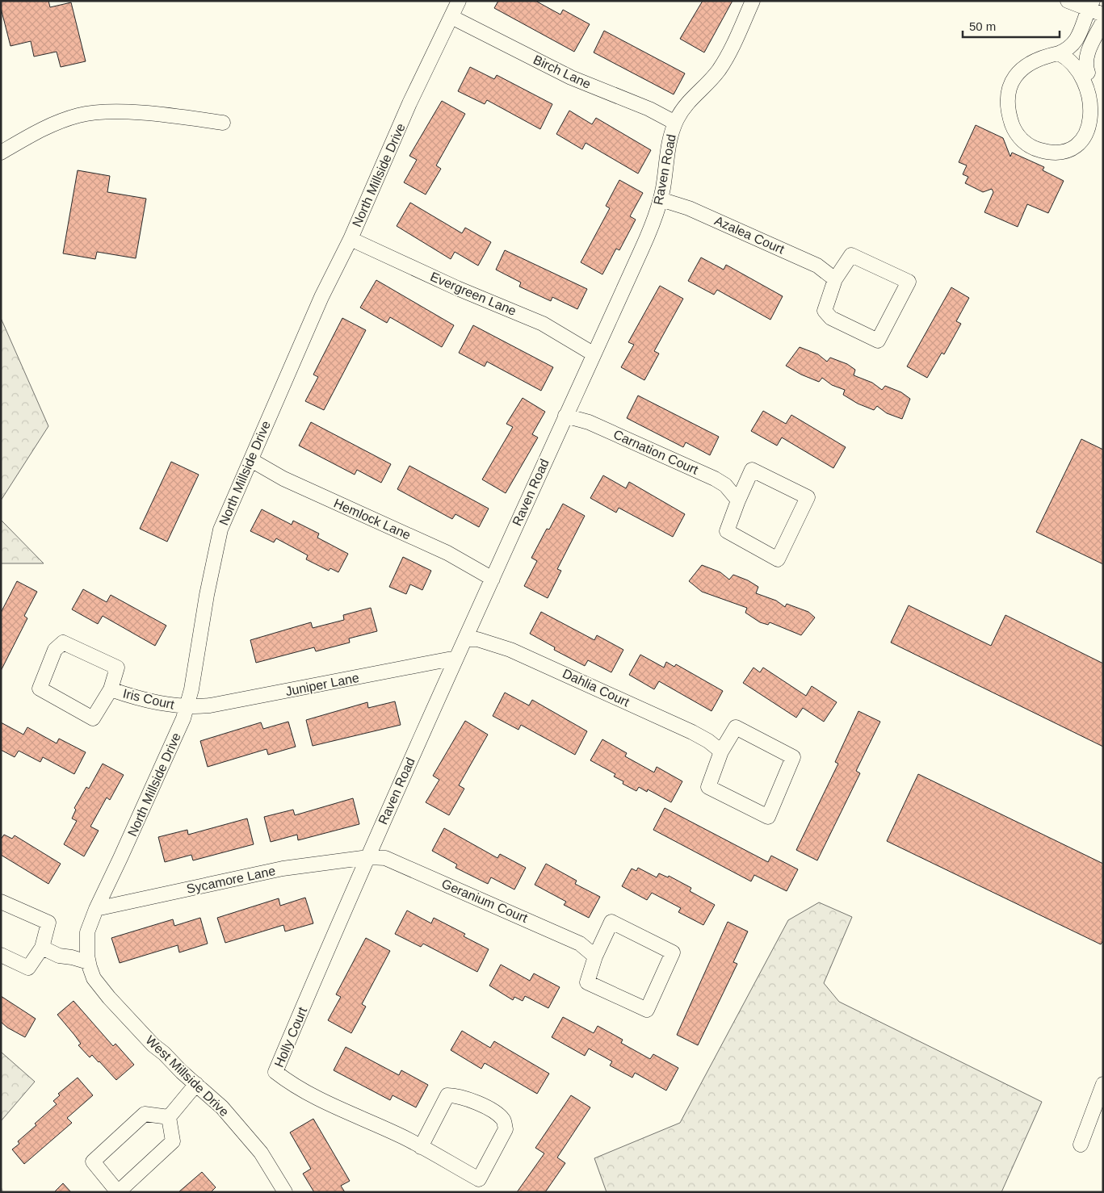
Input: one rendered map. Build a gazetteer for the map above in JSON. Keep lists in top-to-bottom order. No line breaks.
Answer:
{"streets":{"street":["Birch Lane","Raven Road","North Millside Drive","Azalea Court","Evergreen Lane","Carnation Court","Hemlock Lane","Juniper Lane","Dahlia Court","Iris Court","Sycamore Lane","Geranium Court","Holly Court","West Millside Drive"]},"crossings":[["Birch Lane","Raven Road"],["Birch Lane","North Millside Drive"],["Raven Road","Azalea Court"],["Raven Road","Evergreen Lane"],["Raven Road","Carnation Court"],["Raven Road","Hemlock Lane"],["Raven Road","Juniper Lane"],["Raven Road","Dahlia Court"],["Raven Road","Sycamore Lane"],["Raven Road","Geranium Court"],["Raven Road","Holly Court"],["North Millside Drive","Evergreen Lane"],["North Millside Drive","Hemlock Lane"],["North Millside Drive","Juniper Lane"],["North Millside Drive","Iris Court"],["North Millside Drive","Sycamore Lane"],["North Millside Drive","West Millside Drive"],["Juniper Lane","Iris Court"],["Sycamore Lane","Geranium Court"],["Sycamore Lane","Holly Court"],["Geranium Court","Holly Court"]],"scale_bar":"50 m"}
